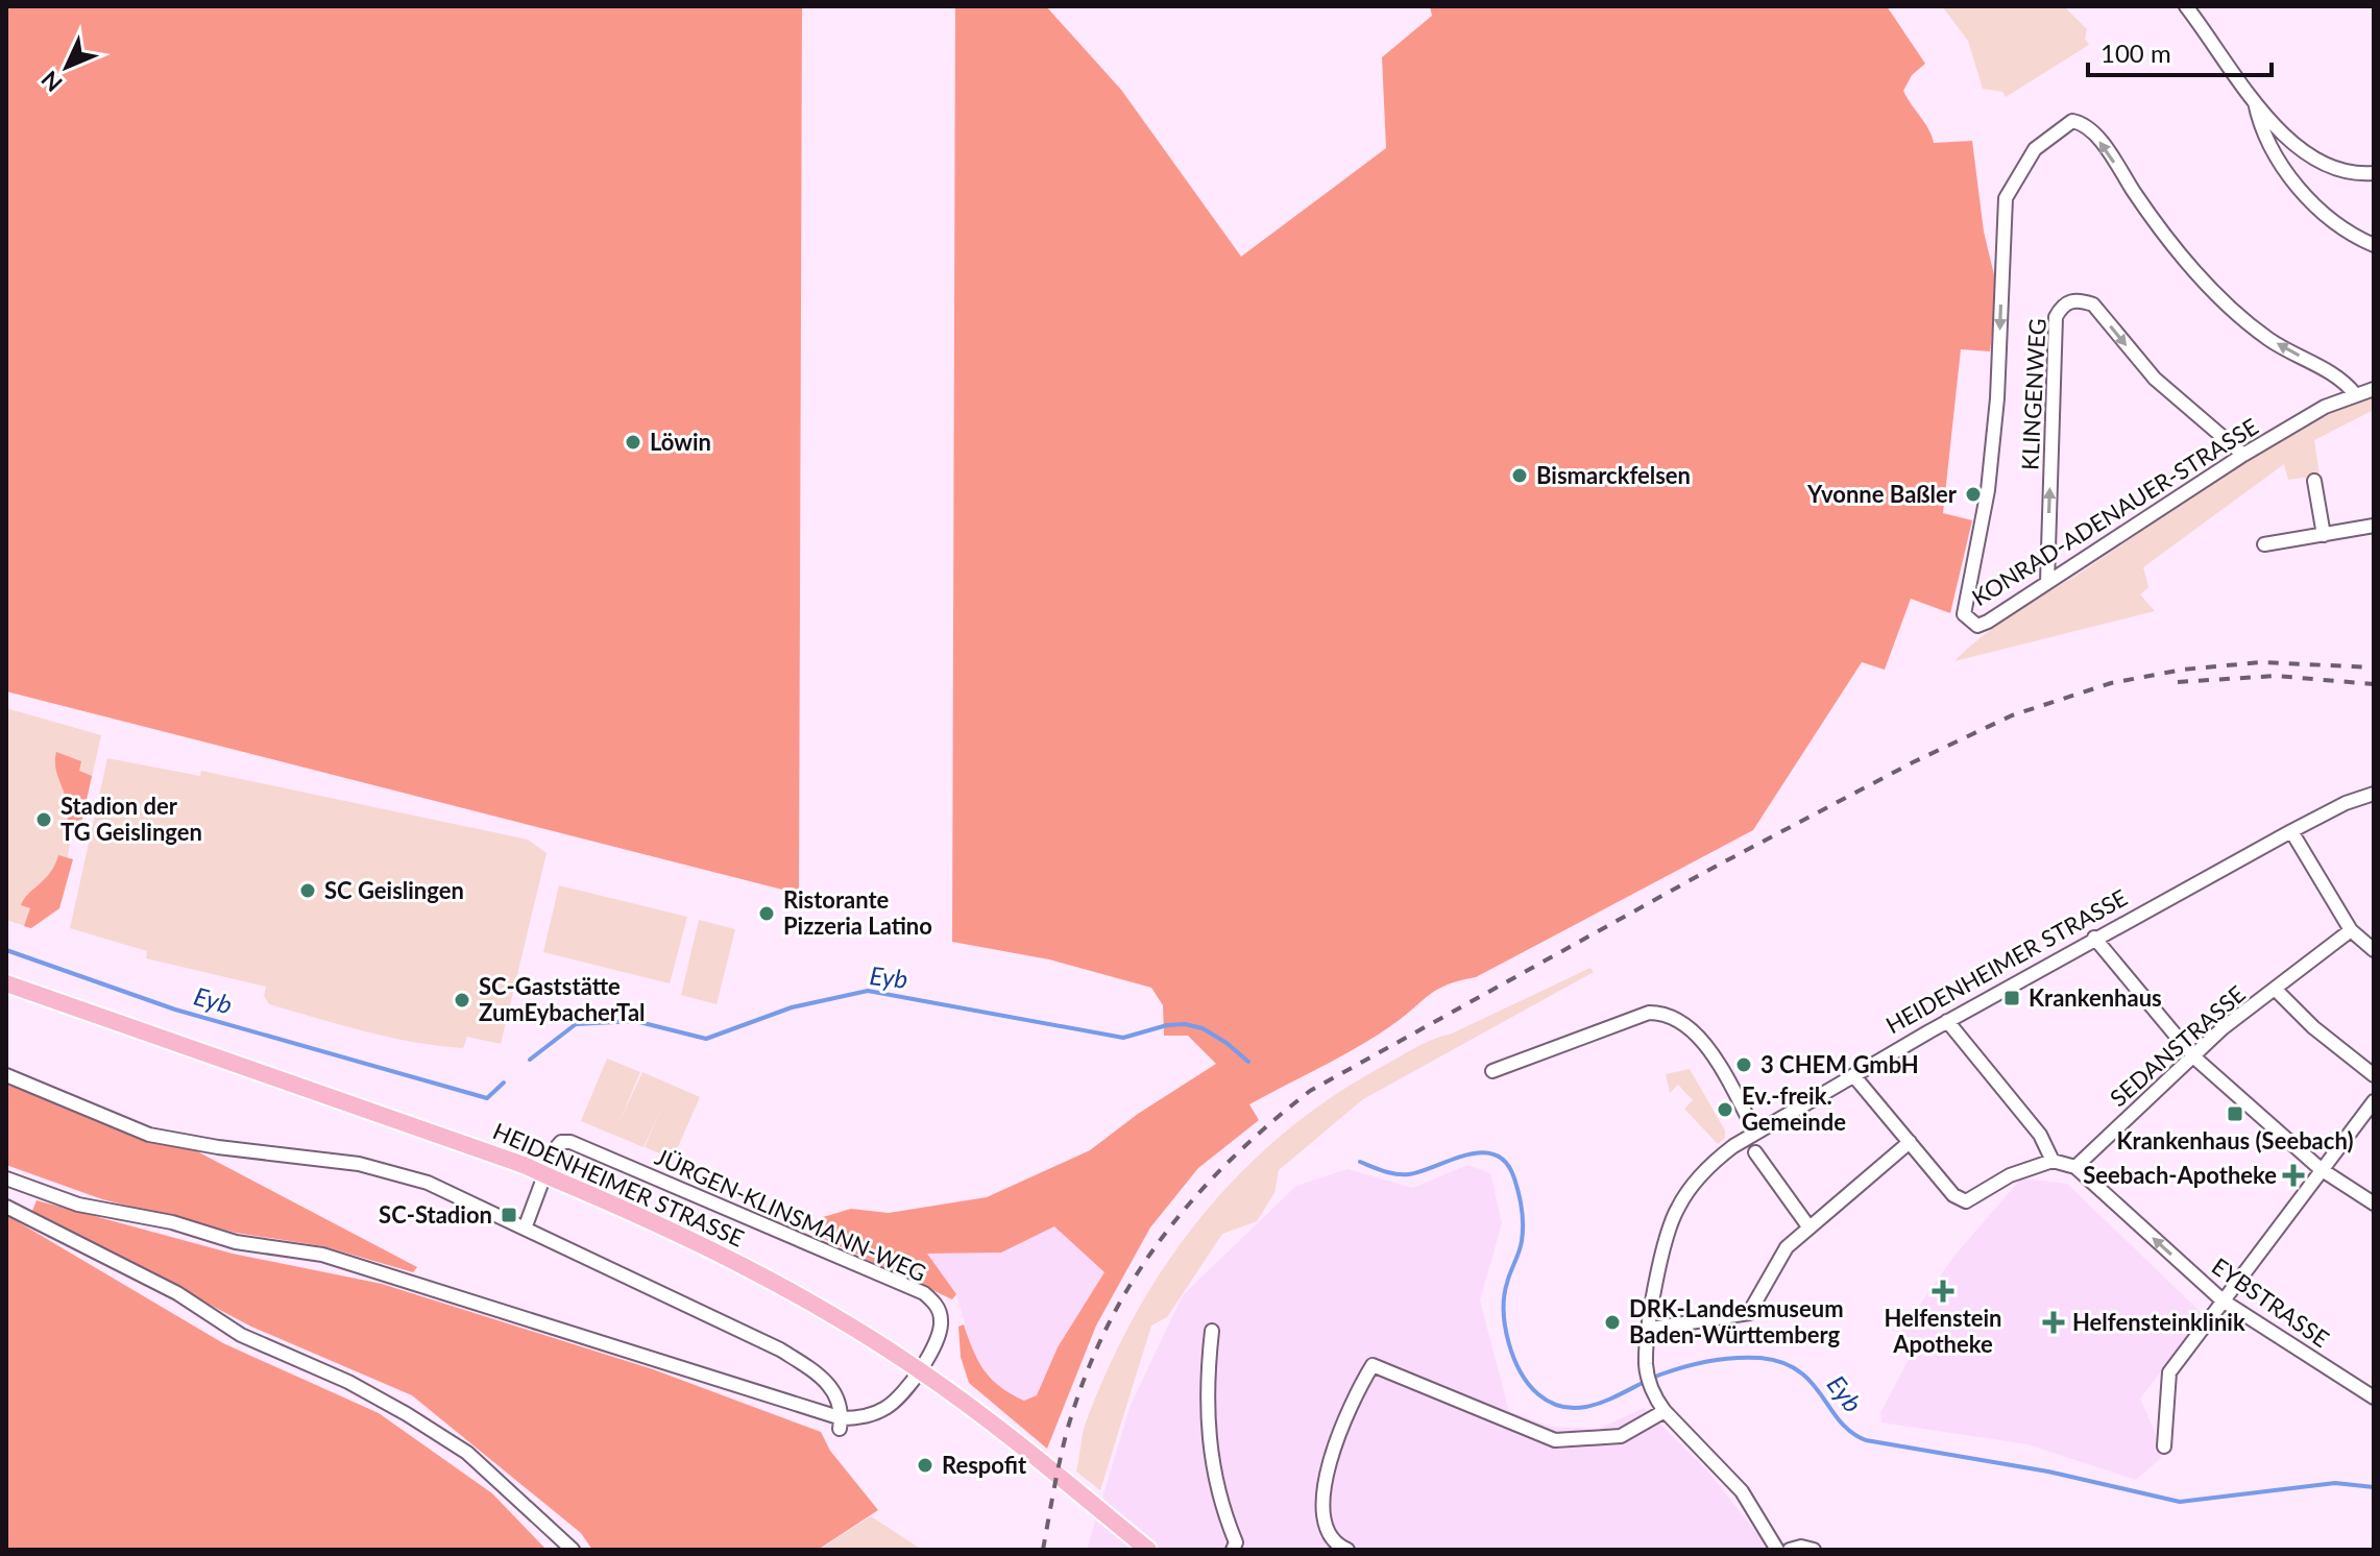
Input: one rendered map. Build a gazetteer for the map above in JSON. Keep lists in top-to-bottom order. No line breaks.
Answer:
{"streets":{"main road":["HEIDENHEIMER STRASSE"],"street":["KLINGENWEG","KONRAD-ADENAUER-STRASSE","SEDANSTRASSE","JÜRGEN-KLINSMANN-WEG","EYBSTRASSE"]},"crossings":[["KLINGENWEG","KONRAD-ADENAUER-STRASSE"],["HEIDENHEIMER STRASSE","JÜRGEN-KLINSMANN-WEG"],["SEDANSTRASSE","EYBSTRASSE"]],"one_way":["EYBSTRASSE"],"water":["Eyb"],"places":{"other":["Löwin","Bismarckfelsen","Yvonne Baßler","Stadion der TG Geislingen","SC Geislingen","Ristorante Pizzeria Latino","SC-Gaststätte ZumEybacherTal","3 CHEM GmbH","Ev.-freik. Gemeinde","DRK-Landesmuseum Baden-Württemberg","Respofit"],"transit":["Krankenhaus","Krankenhaus (Seebach)","SC-Stadion"],"health":["Seebach-Apotheke","Helfenstein Apotheke","Helfensteinklinik"]},"scale_bar":"100 m","north":"bottom left"}
